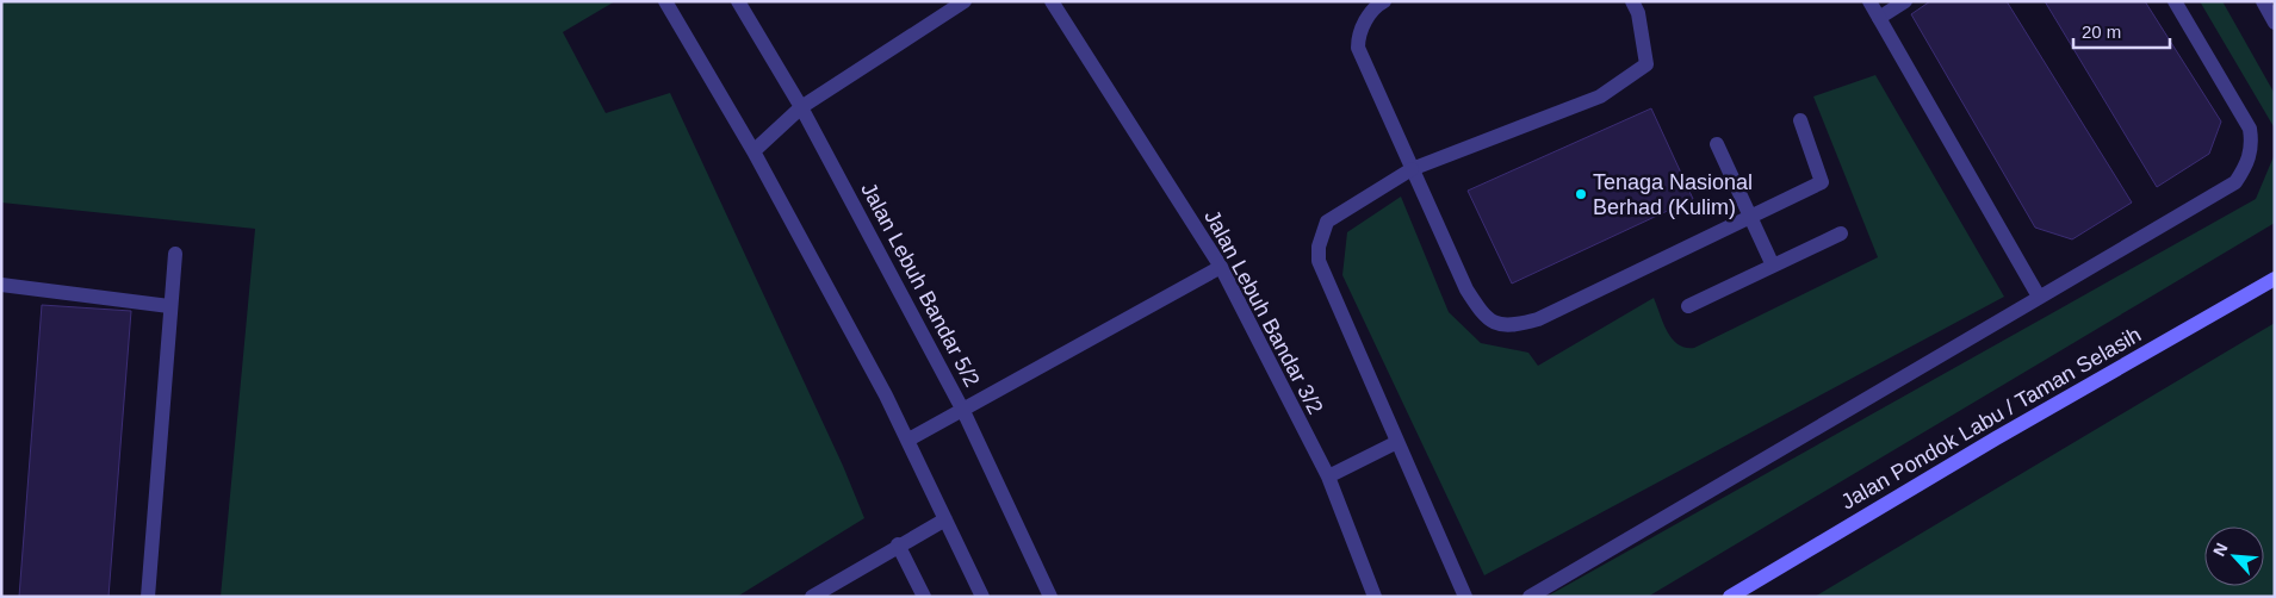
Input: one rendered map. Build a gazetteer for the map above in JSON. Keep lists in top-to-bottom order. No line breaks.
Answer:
{"streets":{"main road":["Jalan Pondok Labu / Taman Selasih"],"street":["Jalan Lebuh Bandar 5/2","Jalan Lebuh Bandar 3/2"]},"places":["Tenaga Nasional Berhad (Kulim)"],"scale_bar":"20 m","north":"top left"}
